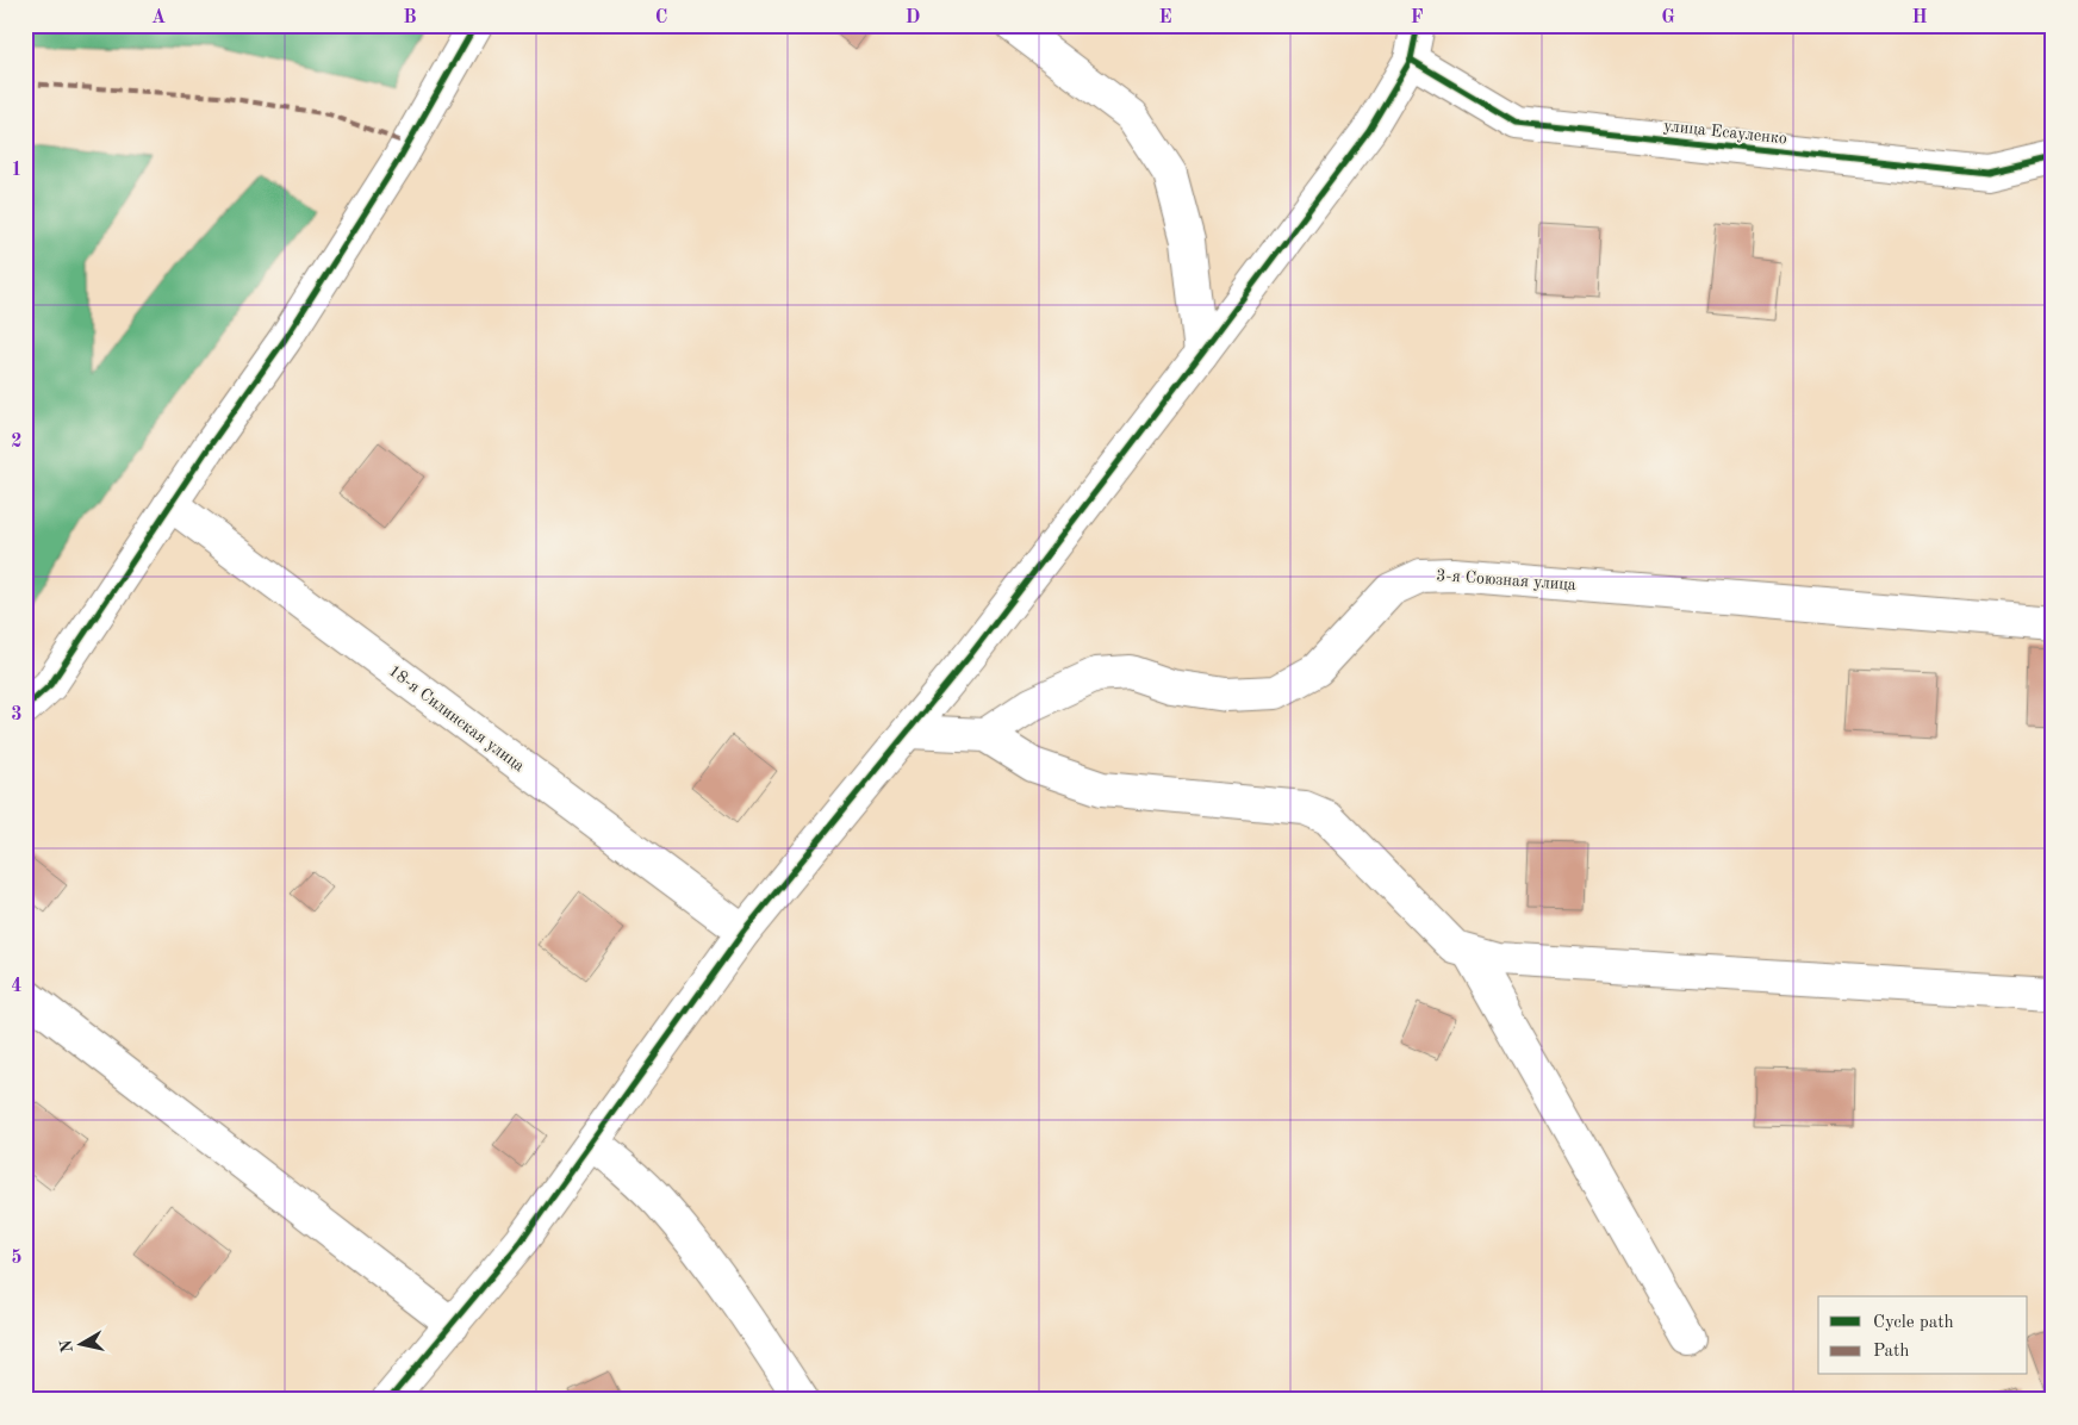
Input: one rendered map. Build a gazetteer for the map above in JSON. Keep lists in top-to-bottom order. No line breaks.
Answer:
{"streets":{"street":["улица Есауленко","3-я Союзная улица","18-я Силинская улица"]},"legend":["Cycle path","Path"],"north":"left","grid":{"columns":["A","B","C","D","E","F","G","H"],"rows":["1","2","3","4","5"]}}
